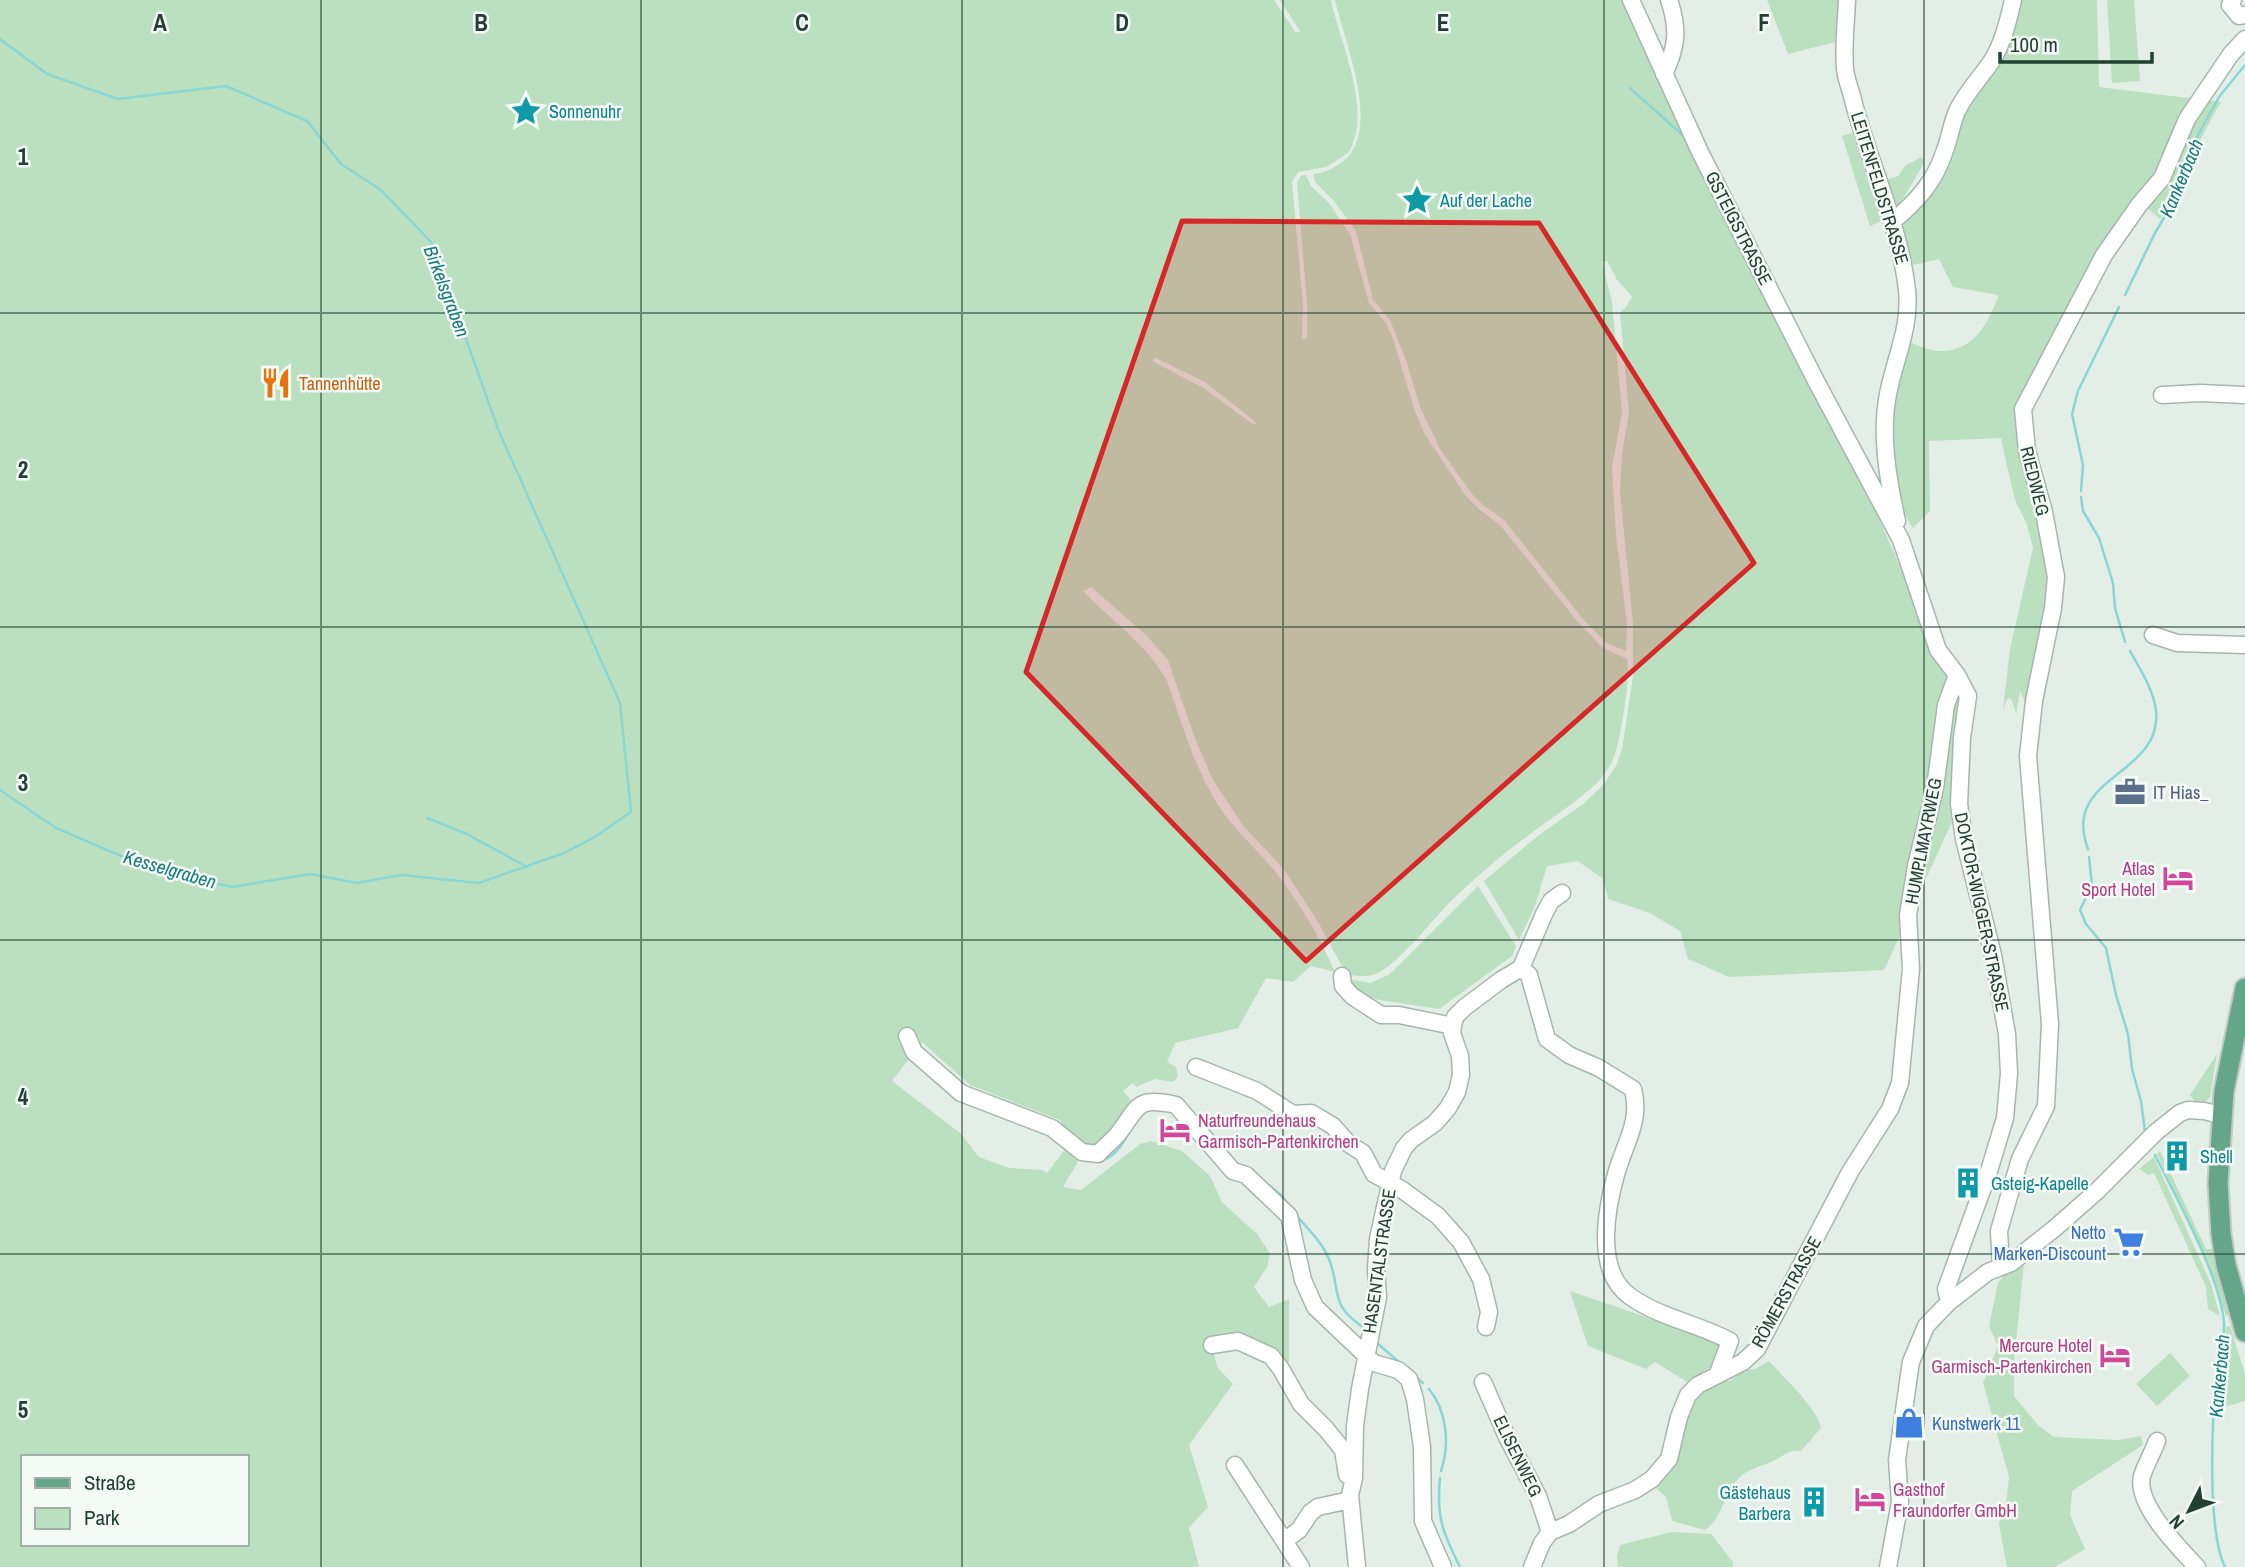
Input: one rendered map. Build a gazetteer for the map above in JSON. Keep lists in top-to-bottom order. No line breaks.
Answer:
{"streets":{"street":["LEITENFELDSTRASSE","GSTEIGSTRASSE","RIEDWEG","HUMPLMAYRWEG","DOKTOR-WIGGER-STRASSE","HASENTALSTRASSE","RÖMERSTRASSE","ELISENWEG"]},"crossings":[["LEITENFELDSTRASSE","DOKTOR-WIGGER-STRASSE"],["GSTEIGSTRASSE","DOKTOR-WIGGER-STRASSE"],["HUMPLMAYRWEG","DOKTOR-WIGGER-STRASSE"],["HUMPLMAYRWEG","RÖMERSTRASSE"],["RÖMERSTRASSE","ELISENWEG"]],"water":["Kankerbach","Birkelsgraben","Kesselgraben"],"places":{"place":["Sonnenuhr","Auf der Lache"],"restaurant":["Tannenhütte"],"office":["IT Hias_"],"hotel":["Atlas Sport Hotel","Naturfreundehaus Garmisch-Partenkirchen","Mercure Hotel Garmisch-Partenkirchen","Gasthof Fraundorfer GmbH"],"building":["Shell","Gsteig-Kapelle","Gästehaus Barbera"],"supermarket":["Netto Marken-Discount"],"shop":["Kunstwerk 11"]},"legend":["Straße","Park"],"scale_bar":"100 m","north":"bottom left","grid":{"columns":["A","B","C","D","E","F"],"rows":["1","2","3","4","5"]}}
